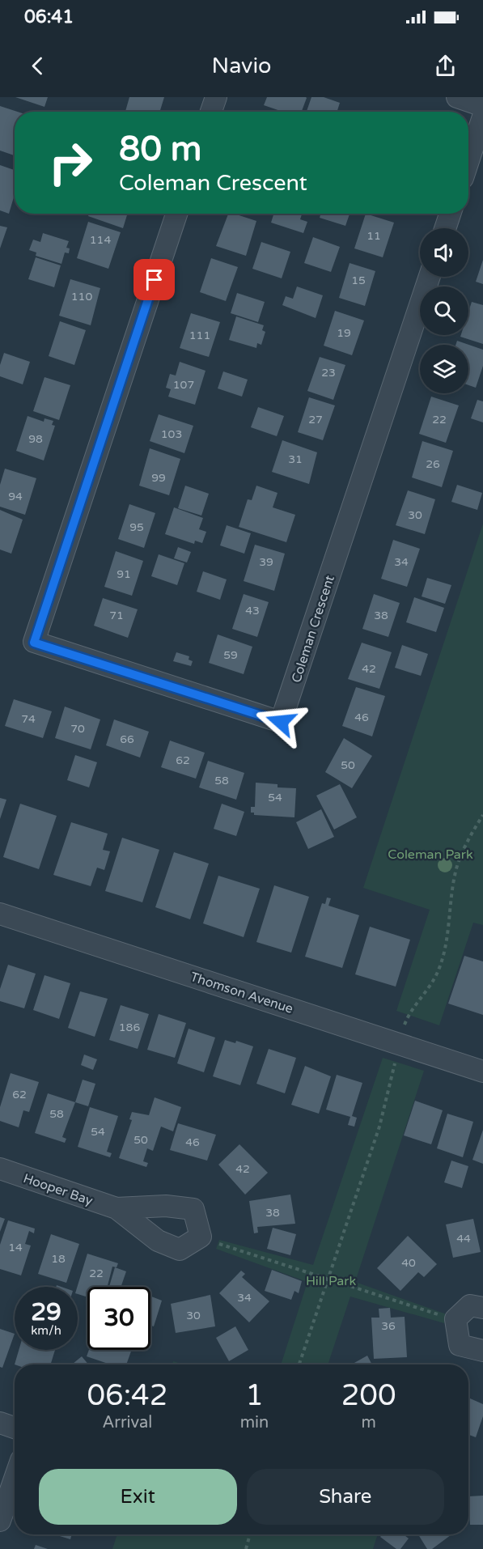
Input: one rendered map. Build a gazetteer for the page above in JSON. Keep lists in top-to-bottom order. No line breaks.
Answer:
{"streets":{"street":["Coleman Crescent","Thomson Avenue","Hooper Bay"]},"parks":["Coleman Park","Hill Park"],"house_numbers":["11","114","15","110","19","111","23","107","27","22","103","98","31","26","99","94","30","95","39","34","91","43","71","38","59","42","46","74","70","66","62","50","58","54","186","62","58","54","50","46","42","38","44","14","18","40","22","34","30","36"],"page":{"status":"06:41","header":"Navio","turn":["80 m","Coleman Crescent"],"speed":"29 km/h","limit":"30","eta":["06:42","Arrival","1","min","200","m"],"buttons":["Exit","Share"]}}
